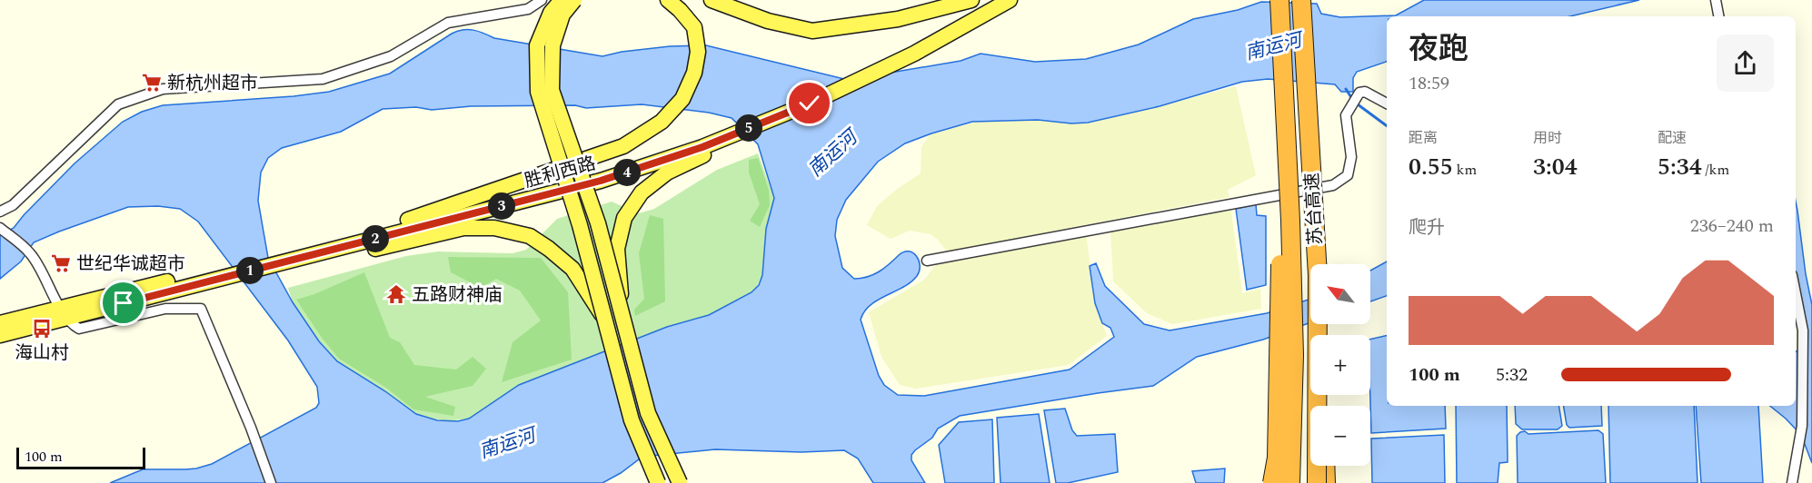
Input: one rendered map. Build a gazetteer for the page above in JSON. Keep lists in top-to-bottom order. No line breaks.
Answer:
{"streets":{"highway":["苏台高速"],"main road":["胜利西路"]},"water":["南运河"],"places":{"supermarket":["新杭州超市","世纪华诚超市"],"temple":["五路财神庙"],"bus stop":["海山村"]},"scale_bar":"100 m","north":"top left","page":{"heading":["夜跑","18:59"],"stats":[["距离","0.55 km"],["用时","3:04"],["配速","5:34 /km"]],"pins":["5","4","3","2","1"],"chart":["爬升","236–240 m"],"map_buttons":["+","−"],"list":[{"name":"100 m","note":"5:32"}],"scale":"100 m"}}
